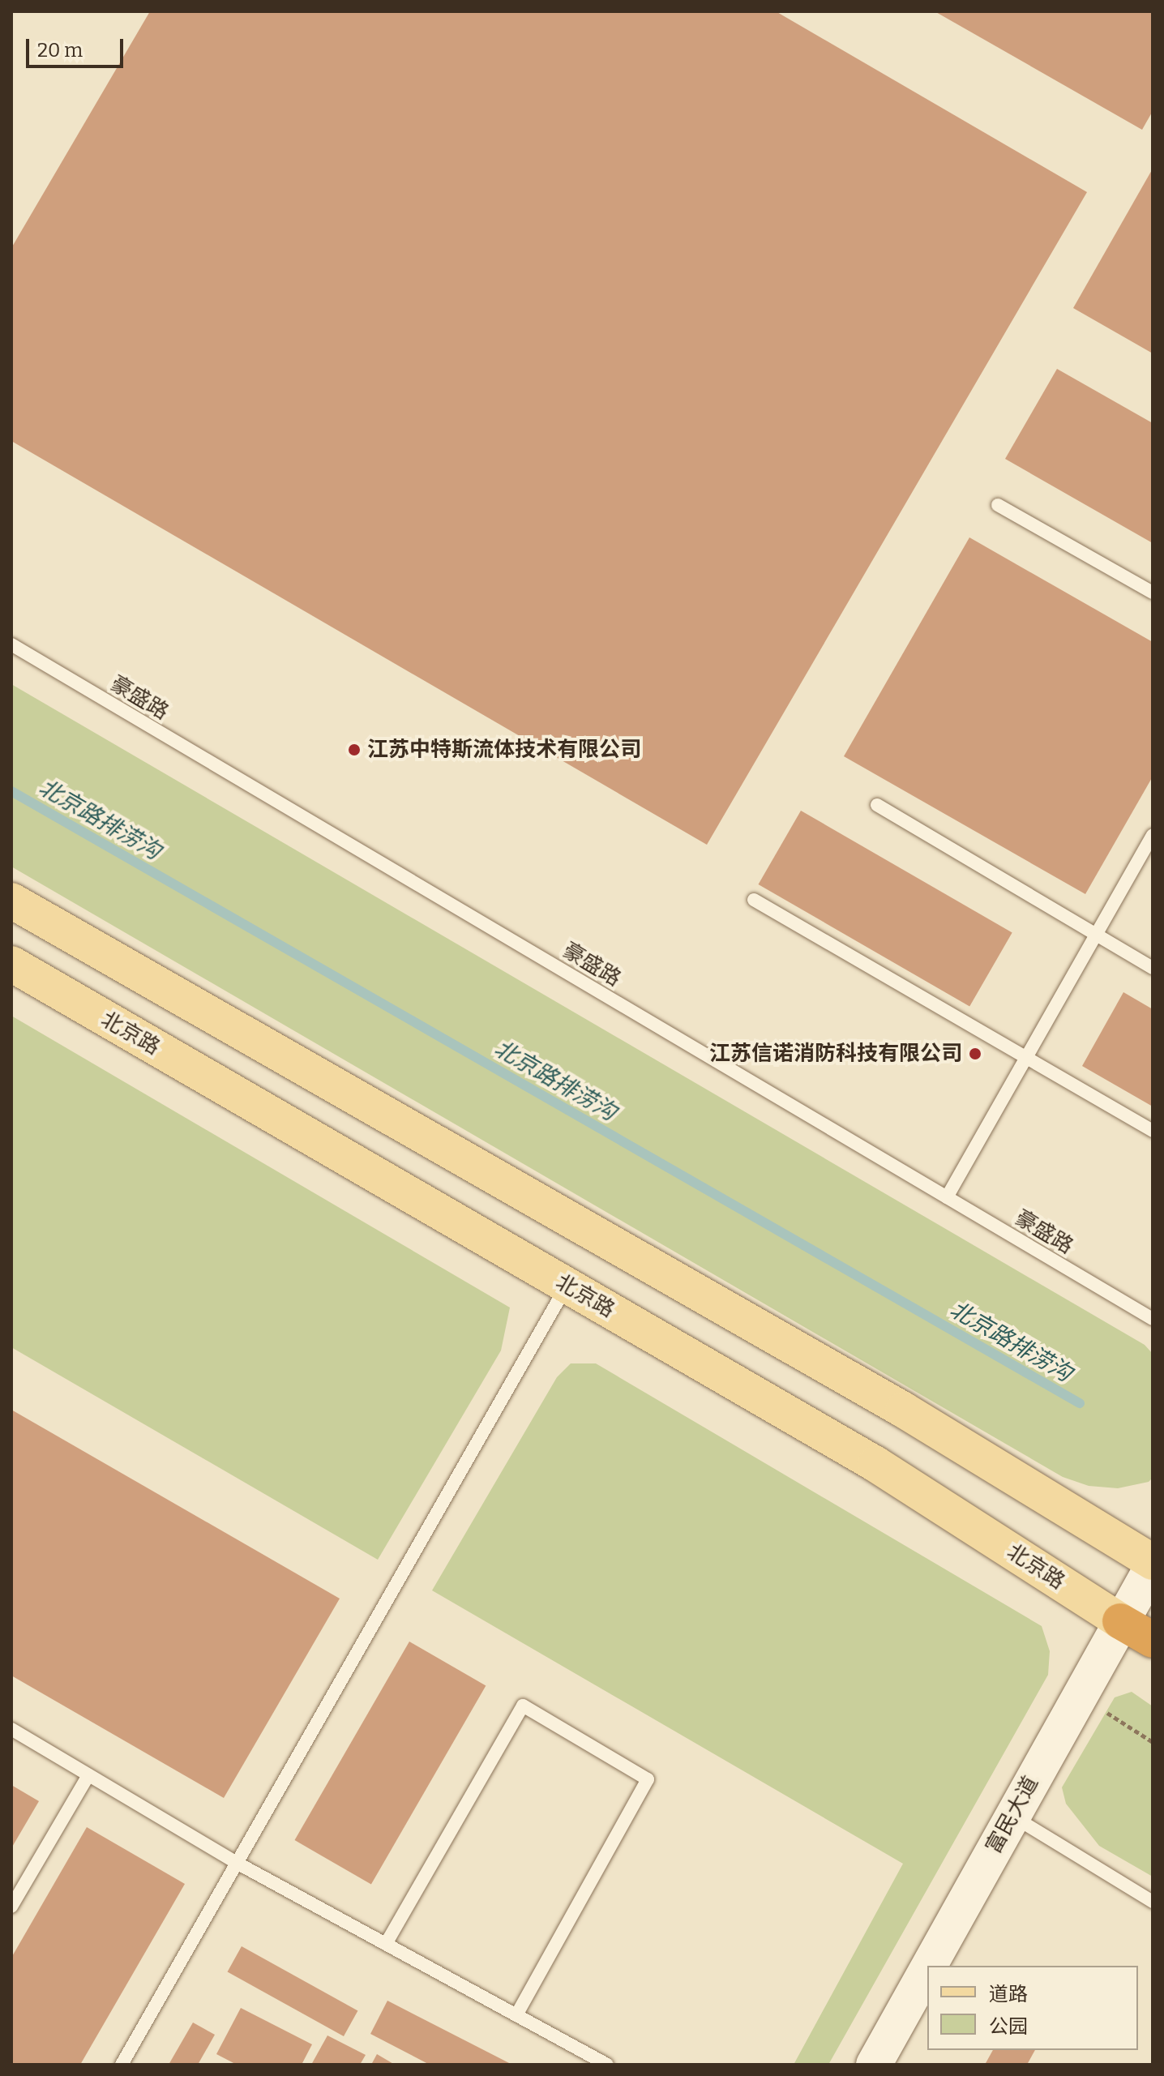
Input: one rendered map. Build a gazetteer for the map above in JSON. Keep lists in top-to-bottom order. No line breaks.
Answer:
{"streets":{"highway":["北京路"],"street":["富民大道"],"lane":["豪盛路"]},"crossings":[["北京路","富民大道"]],"water":["北京路排涝沟"],"places":["江苏中特斯流体技术有限公司","江苏信诺消防科技有限公司"],"legend":["道路","公园"],"scale_bar":"20 m"}
